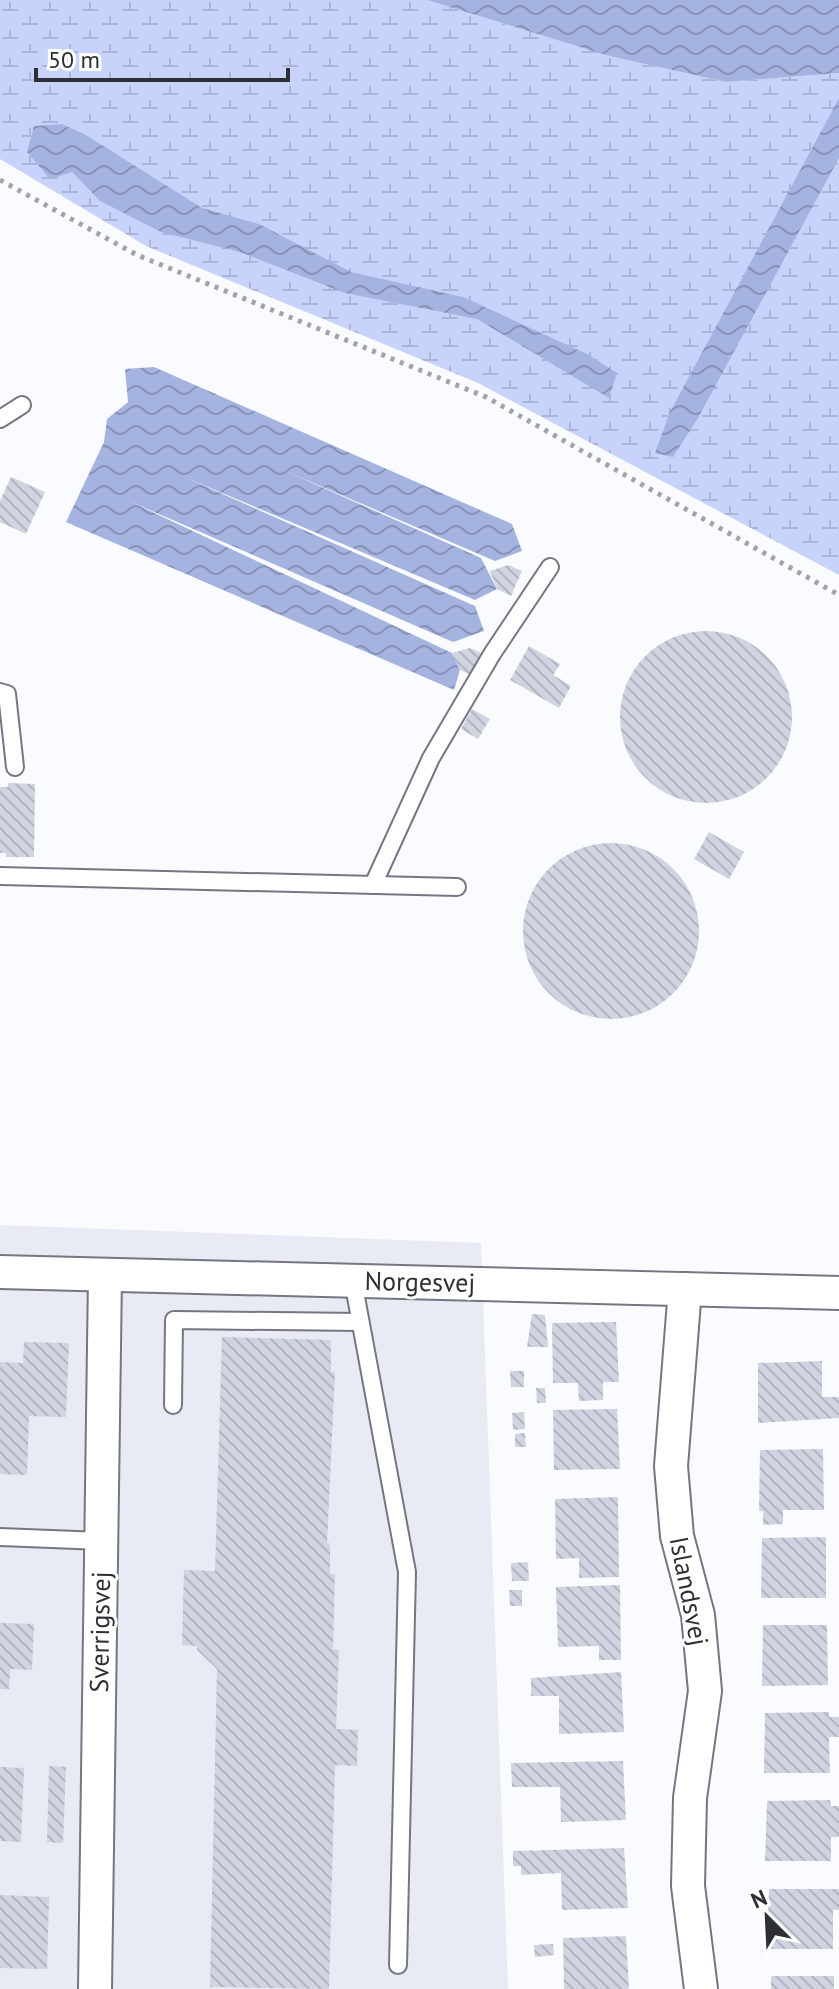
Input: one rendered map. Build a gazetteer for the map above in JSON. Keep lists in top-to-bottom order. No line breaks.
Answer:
{"streets":{"street":["Norgesvej","Islandsvej","Sverrigsvej"]},"crossings":[["Norgesvej","Islandsvej"],["Norgesvej","Sverrigsvej"]],"scale_bar":"50 m","north":"top left"}
